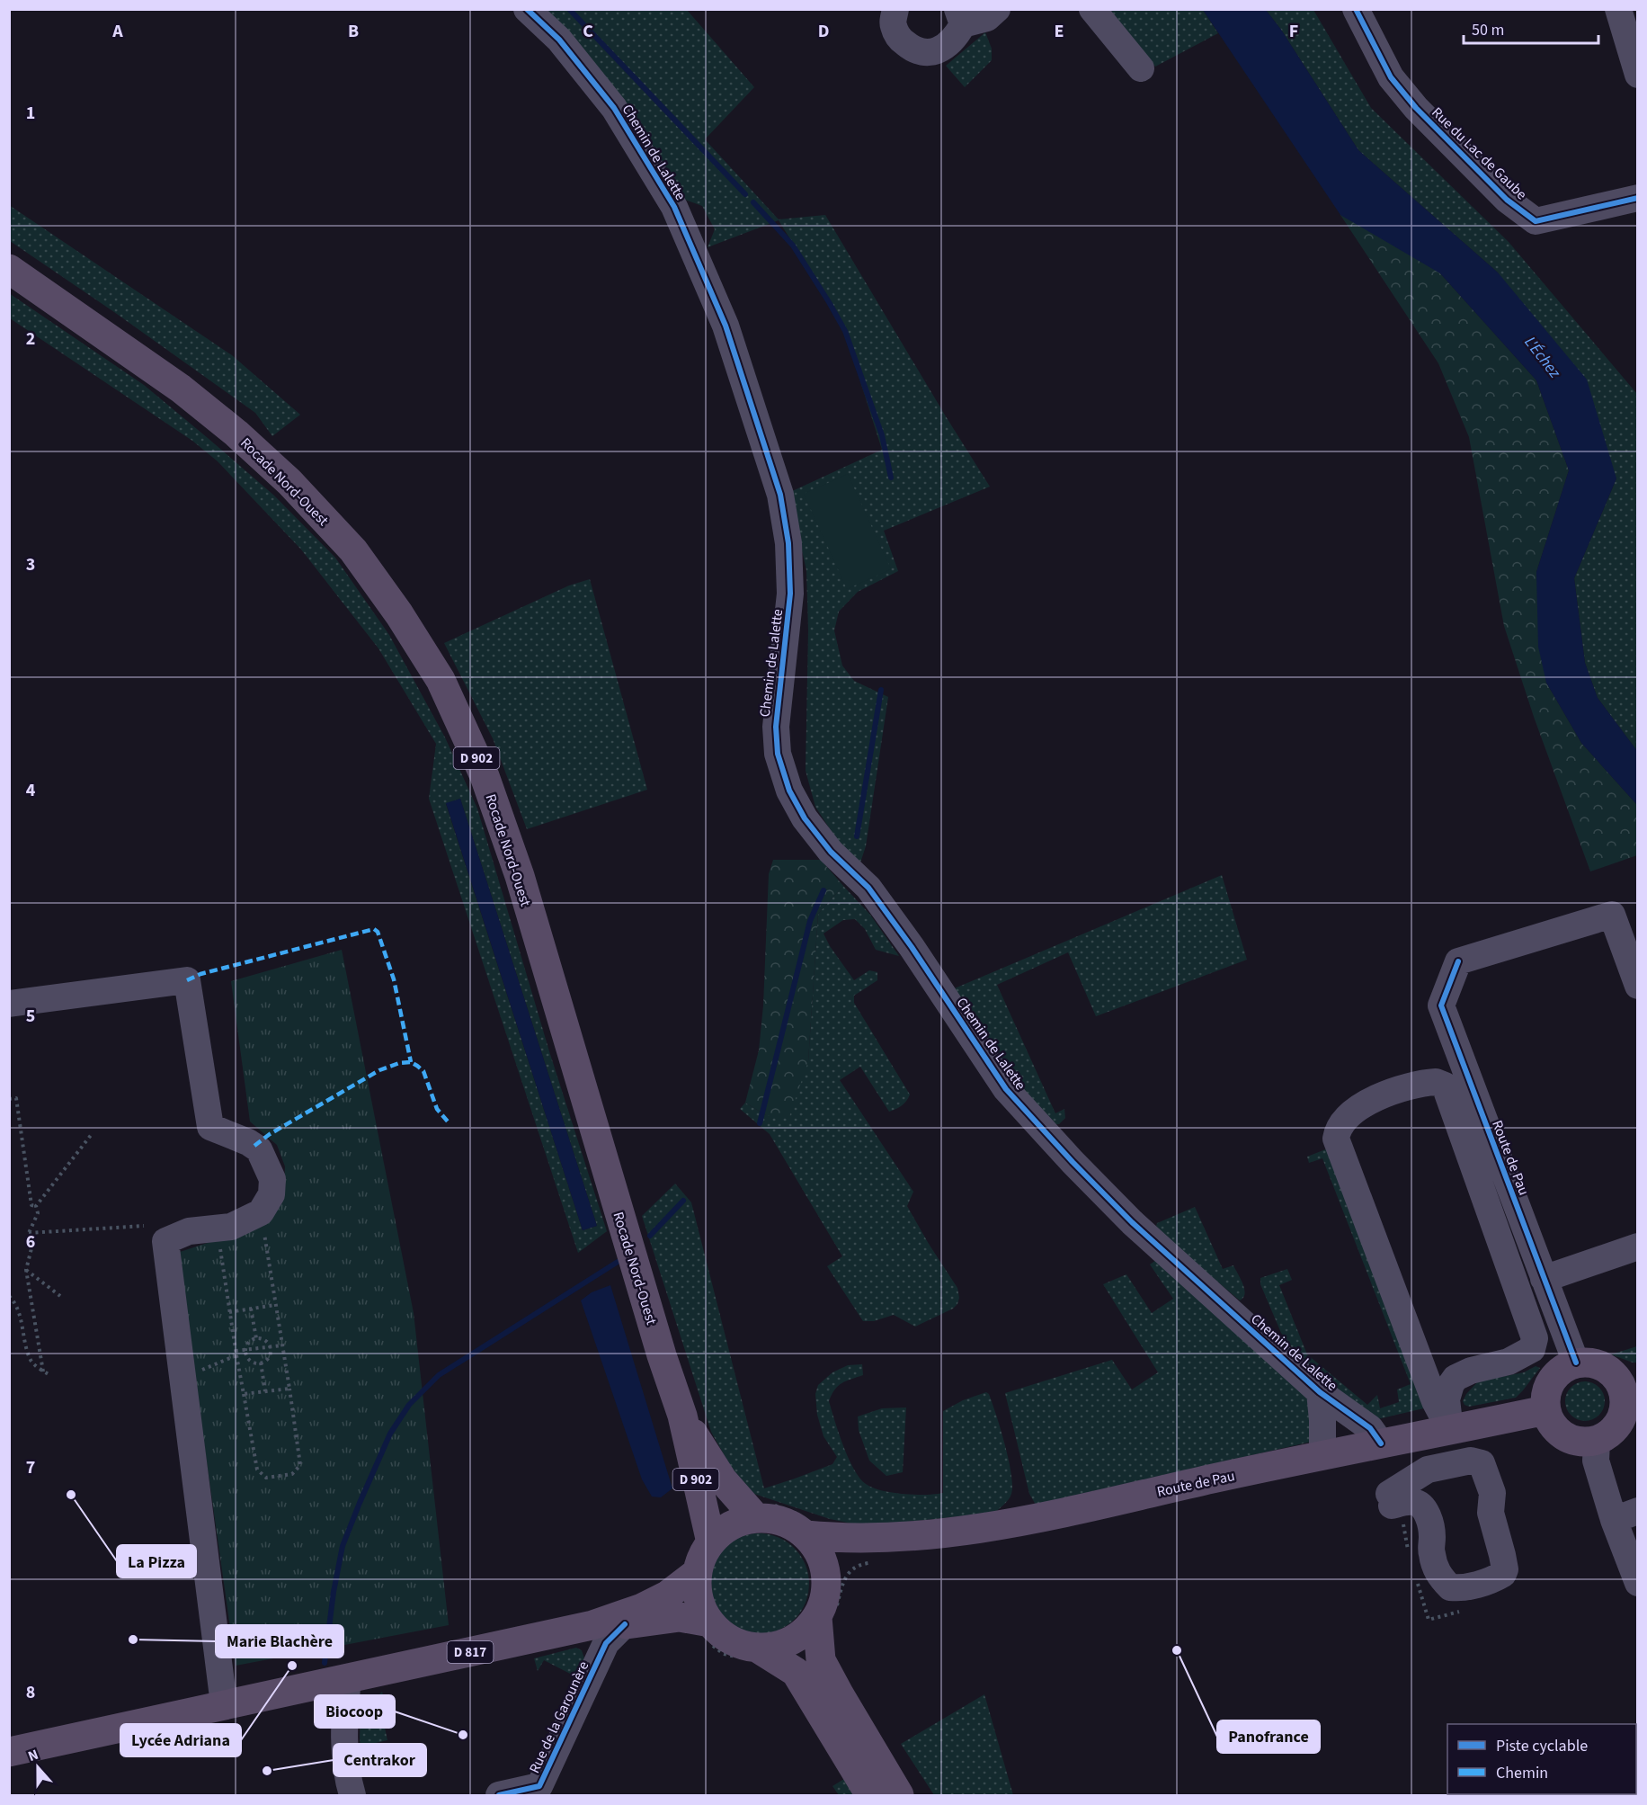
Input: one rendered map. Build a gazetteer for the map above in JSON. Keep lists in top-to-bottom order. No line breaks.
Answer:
{"streets":{"main road":["Rocade Nord-Ouest","D 902","Route de Pau","D 817"],"street":["Chemin de Lalette","Rue du Lac de Gaube","Rue de la Garounère"]},"crossings":[["Chemin de Lalette","Route de Pau"],["Rocade Nord-Ouest","Route de Pau"],["Route de Pau","D 817"],["Route de Pau","Rue de la Garounère"]],"water":["L'Échez"],"places":["La Pizza","Marie Blachère","Panofrance","Lycée Adriana","Biocoop","Centrakor"],"legend":["Piste cyclable","Chemin"],"scale_bar":"50 m","north":"top","grid":{"columns":["A","B","C","D","E","F"],"rows":["1","2","3","4","5","6","7","8"]}}
